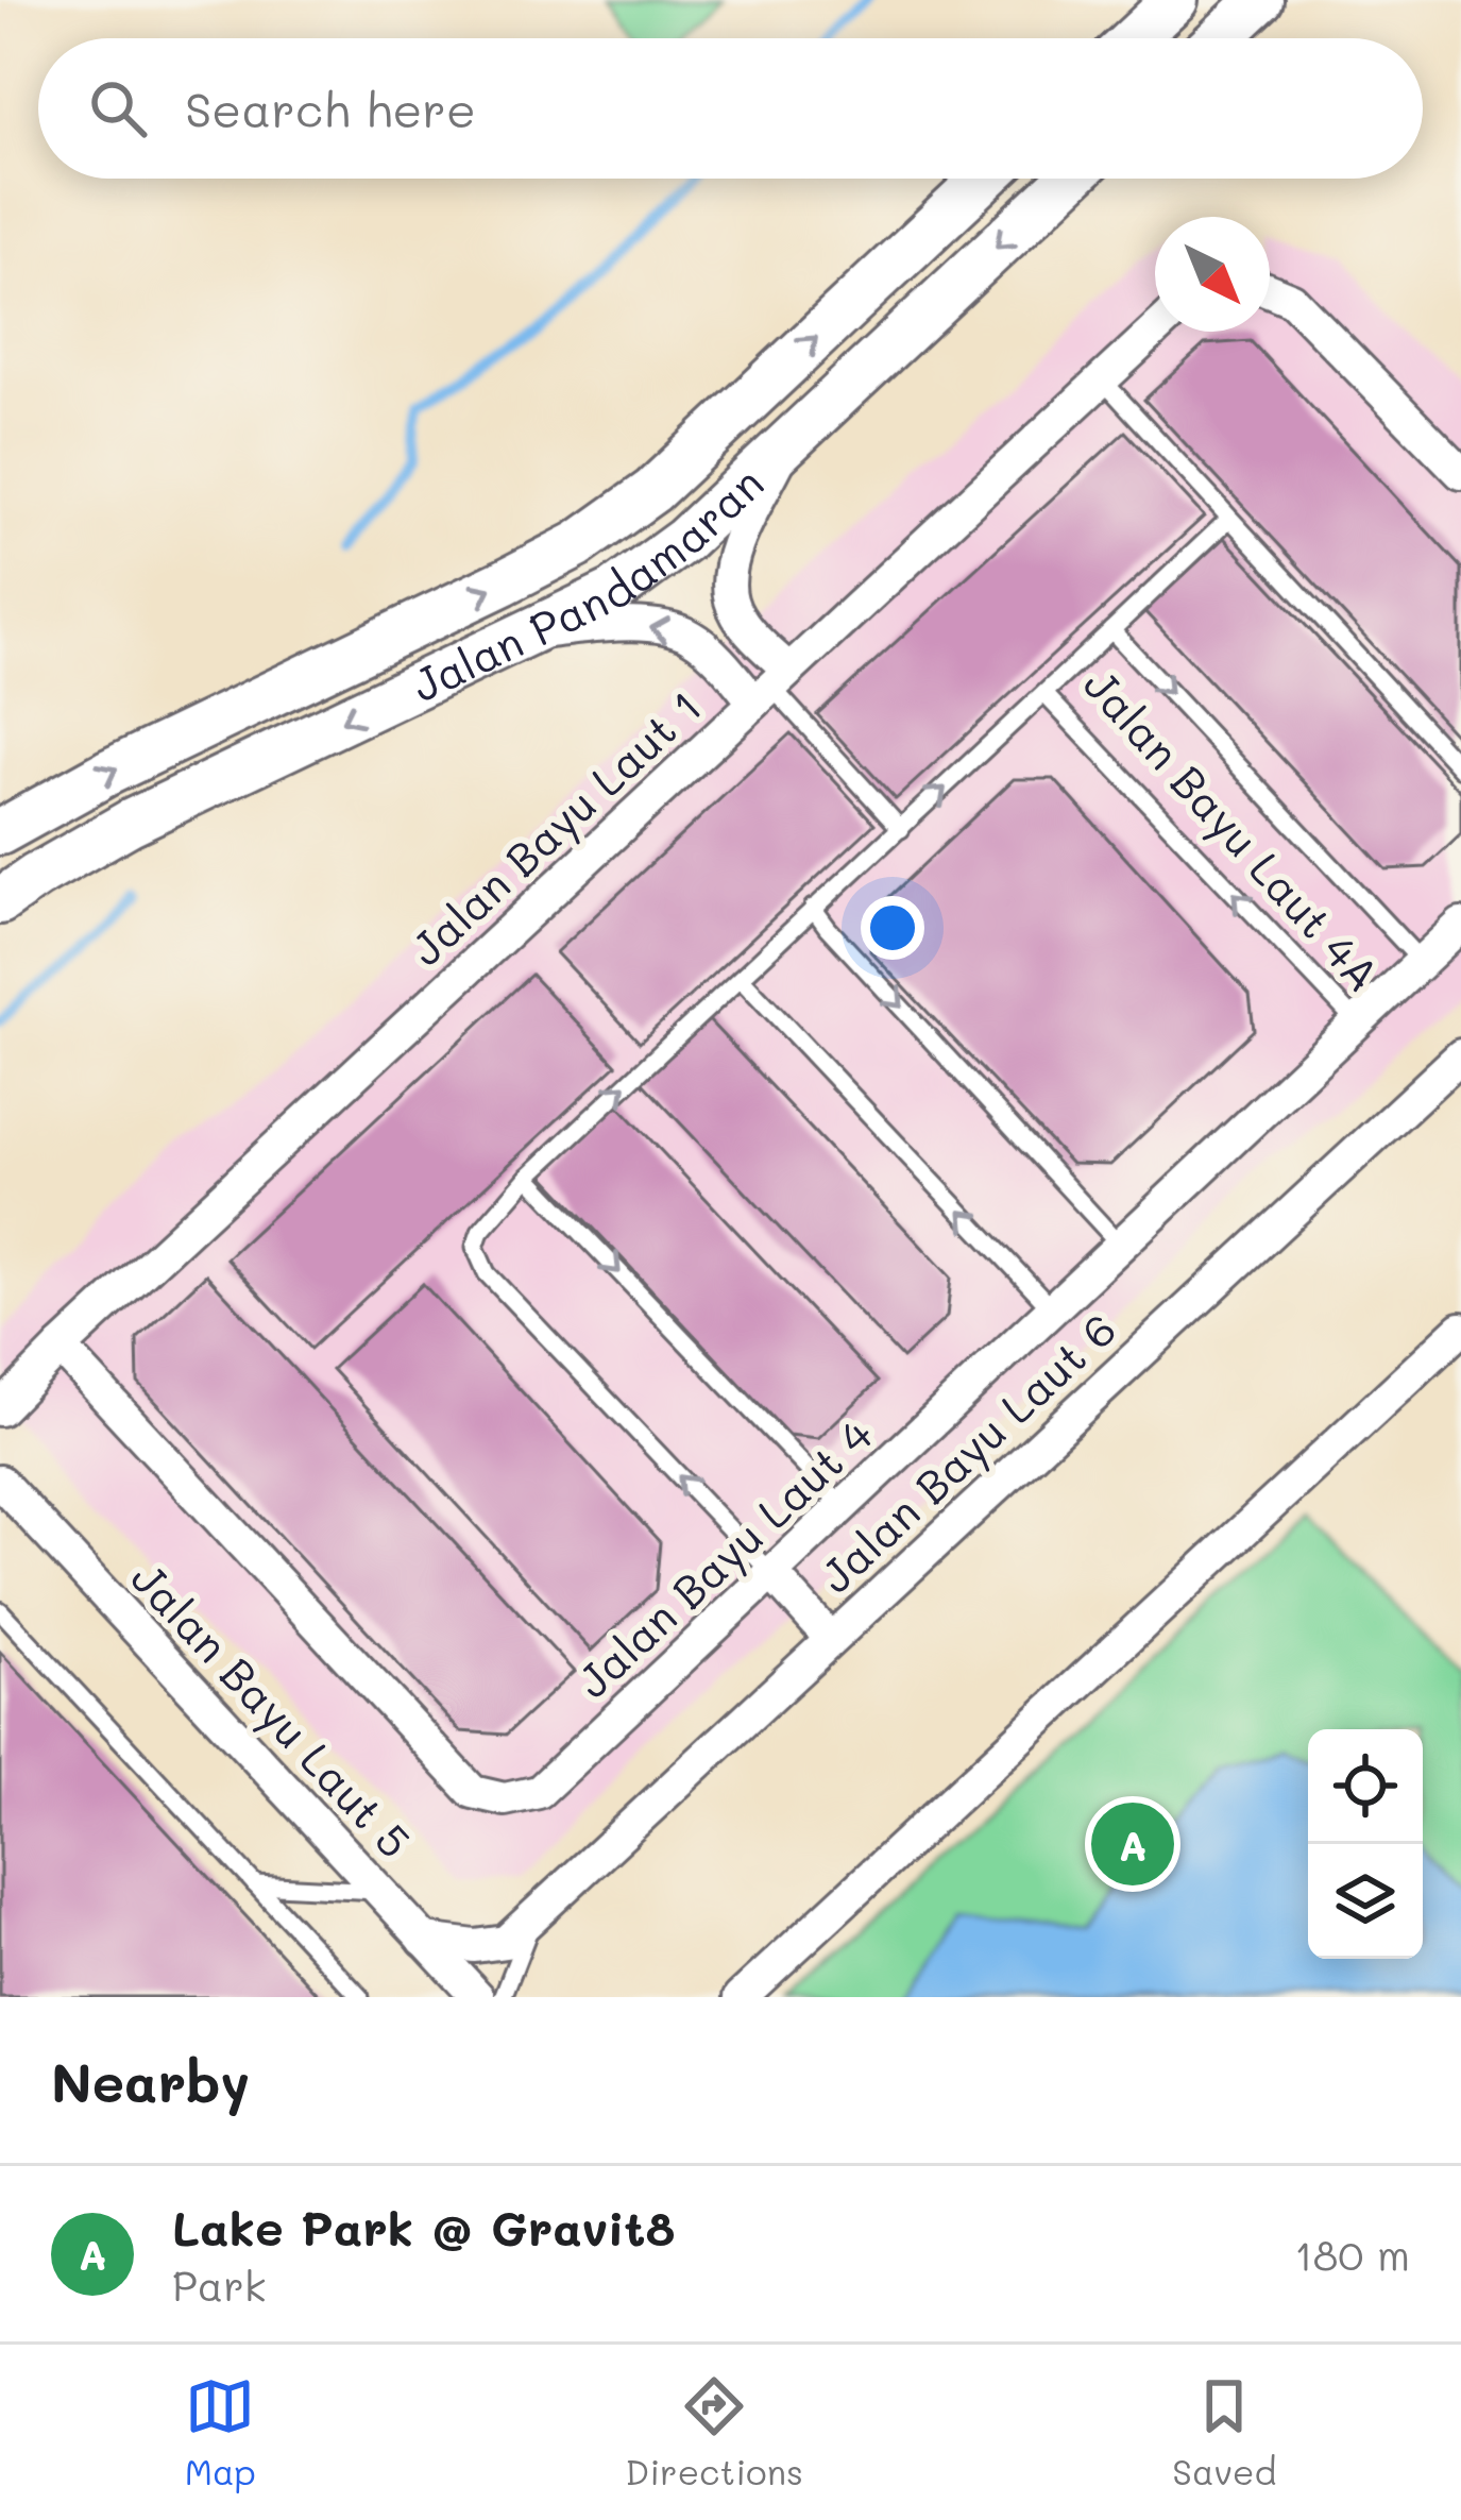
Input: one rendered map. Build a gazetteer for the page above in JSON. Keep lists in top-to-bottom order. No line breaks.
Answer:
{"streets":{"main road":["Jalan Pandamaran"],"street":["Jalan Bayu Laut 1","Jalan Bayu Laut 6","Jalan Bayu Laut 4","Jalan Bayu Laut 5"],"lane":["Jalan Bayu Laut 4A"]},"crossings":[["Jalan Bayu Laut 1","Jalan Bayu Laut 4"],["Jalan Bayu Laut 4A","Jalan Bayu Laut 4"],["Jalan Bayu Laut 6","Jalan Bayu Laut 5"]],"north":"bottom right","page":{"search":"Search here","pins":"A","heading":"Nearby","list":[{"mark":"A","name":"Lake Park @ Gravit8","note":"Park","value":"180 m"}],"nav":["Map","Directions","Saved"]}}
